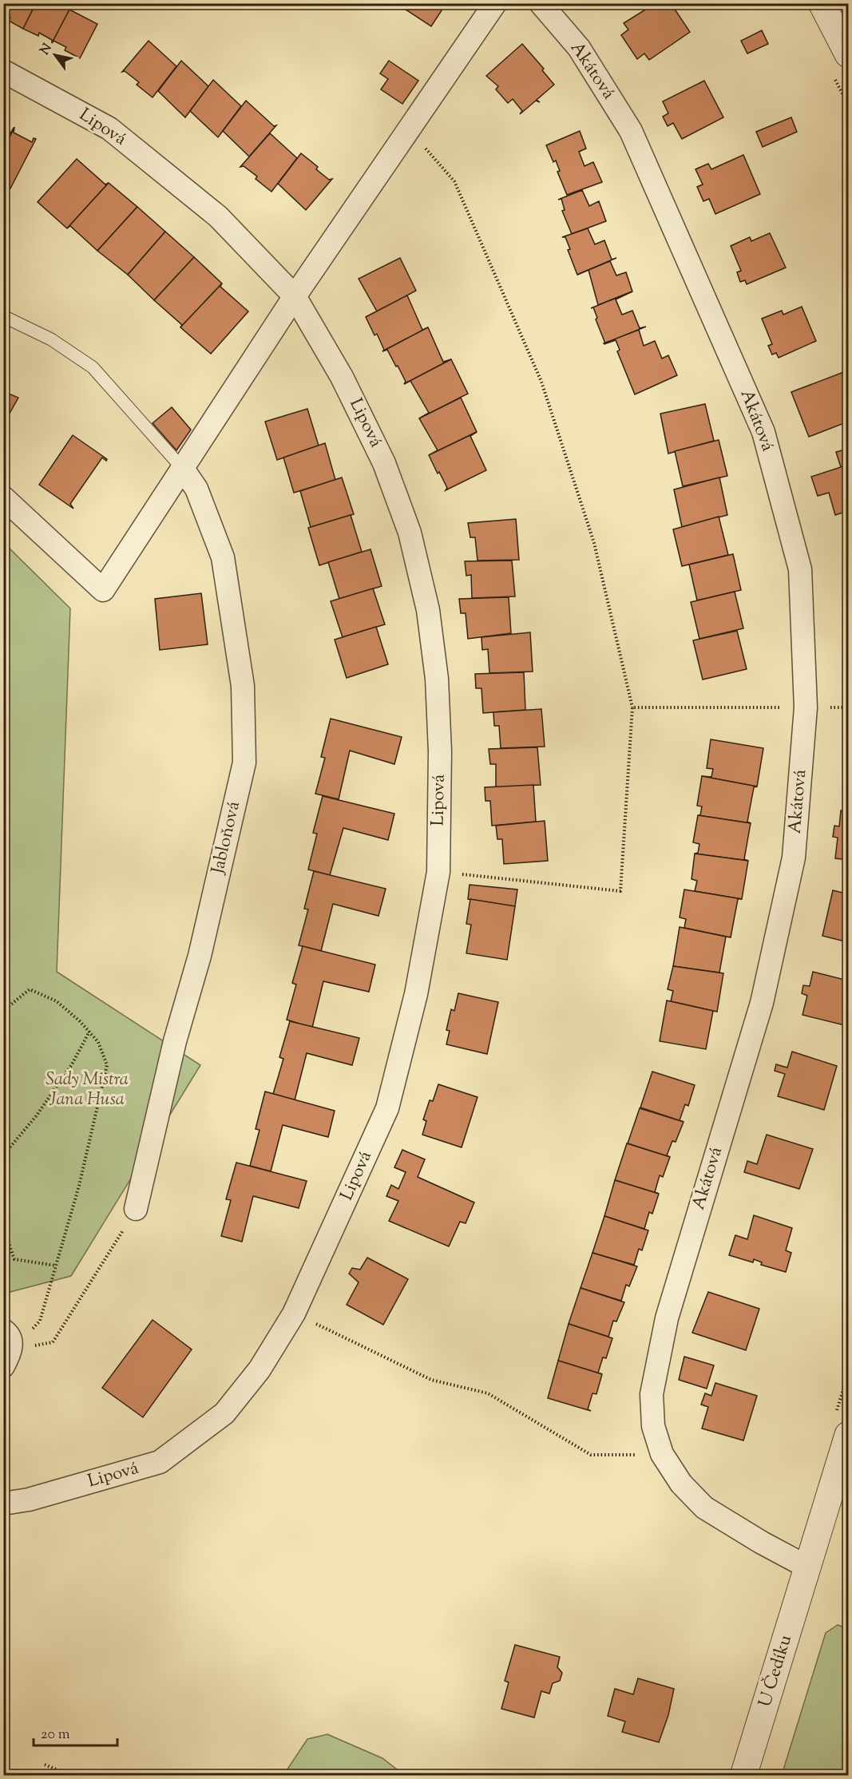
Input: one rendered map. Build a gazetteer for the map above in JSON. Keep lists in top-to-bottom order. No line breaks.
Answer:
{"streets":{"street":["Akátová","Lipová","Jabloňová","U Čedíku"]},"crossings":[["Akátová","U Čedíku"]],"parks":["Sady Mistra Jana Husa"],"scale_bar":"20 m","north":"top left"}
